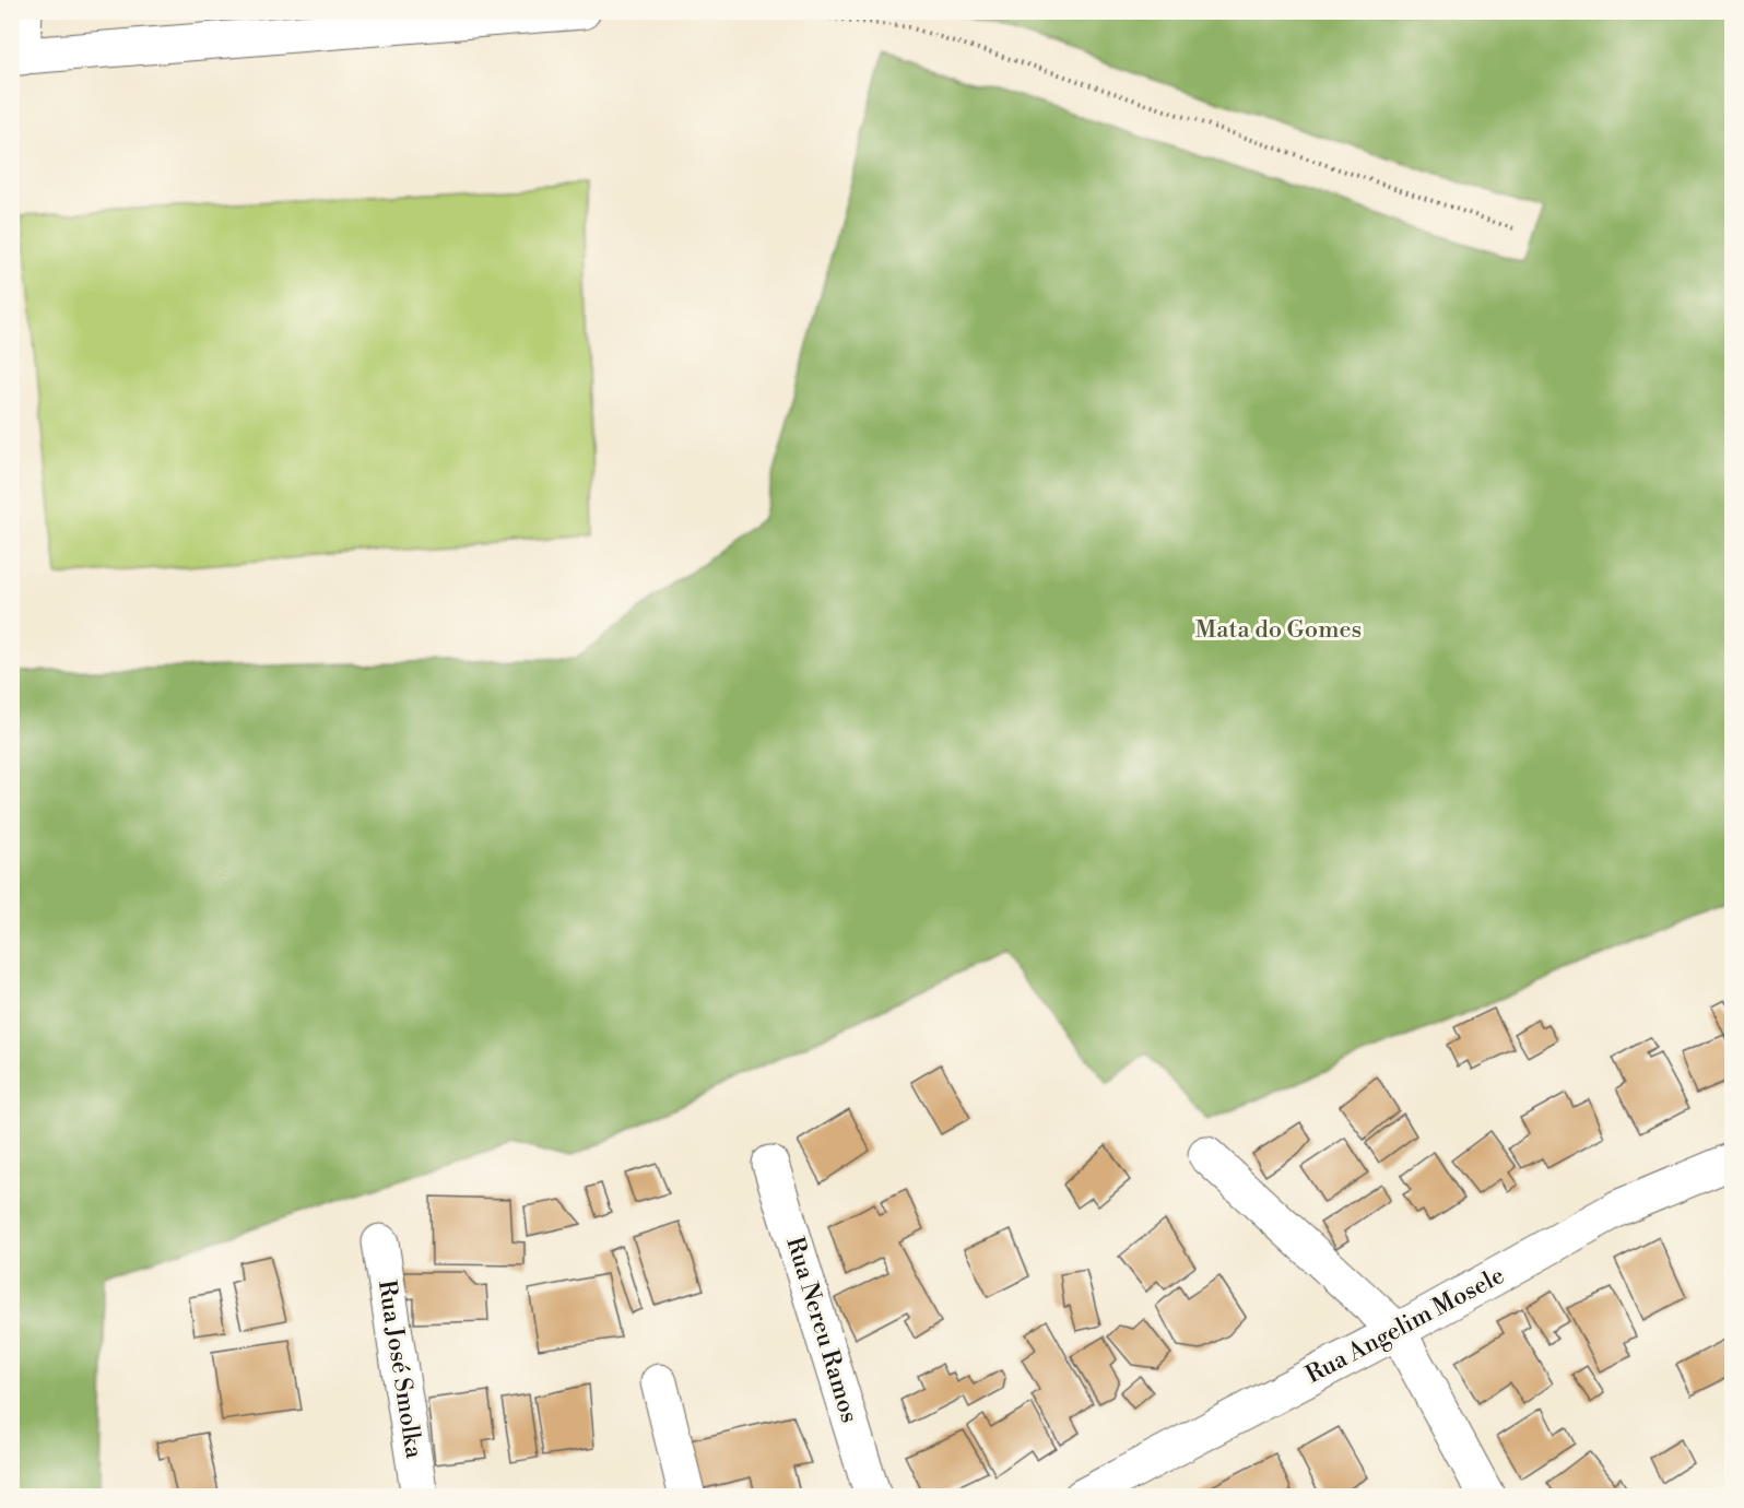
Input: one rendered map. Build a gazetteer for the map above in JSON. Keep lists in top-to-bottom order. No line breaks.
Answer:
{"streets":{"street":["Rua Angelim Mosele","Rua Nereu Ramos","Rua José Smolka"]},"parks":["Mata do Gomes"]}
